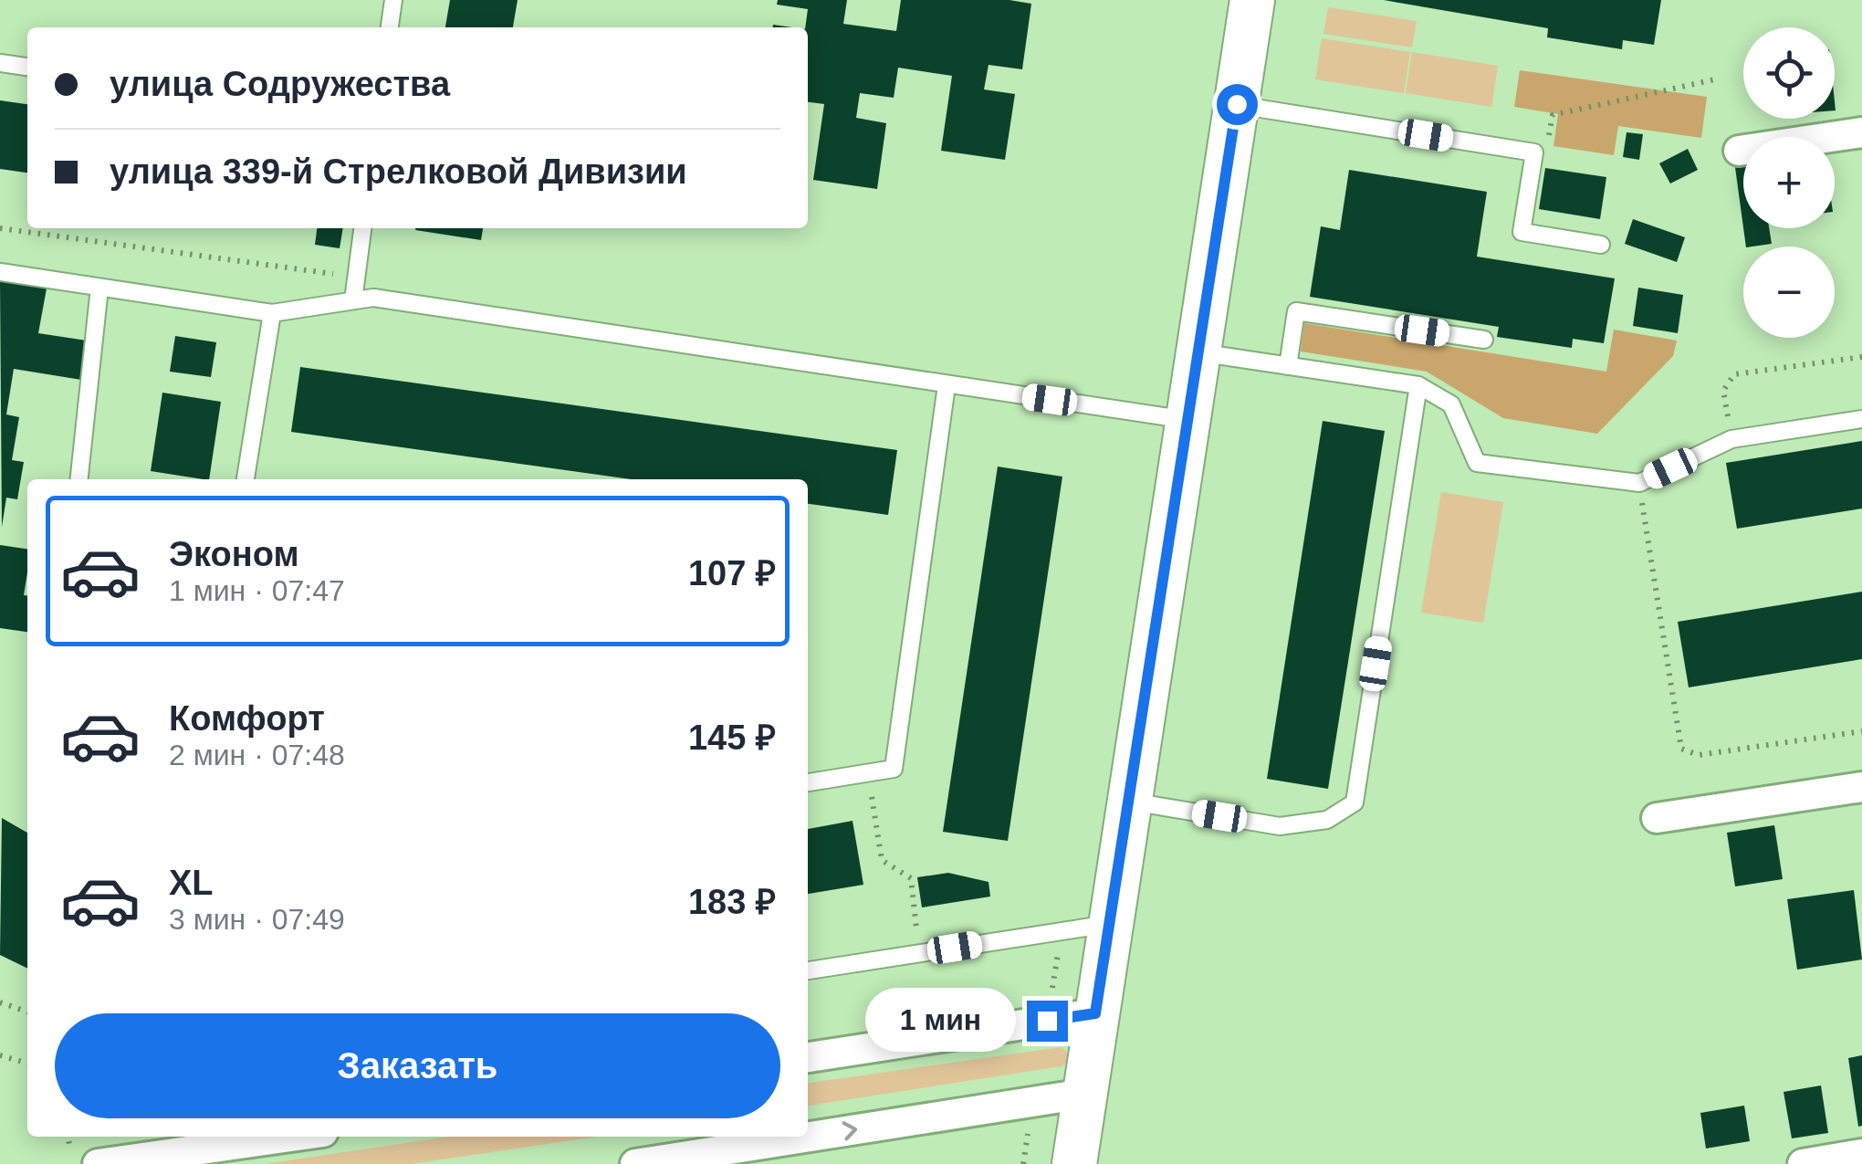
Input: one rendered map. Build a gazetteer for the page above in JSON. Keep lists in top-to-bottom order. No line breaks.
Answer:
{"page":{"map_buttons":["+","−"],"banner":["улица Содружества","улица 339-й Стрелковой Дивизии"],"list":[{"name":"Эконом","note":"1 мин · 07:47","value":"107 ₽"},{"name":"Комфорт","note":"2 мин · 07:48","value":"145 ₽"},{"name":"XL","note":"3 мин · 07:49","value":"183 ₽"}],"bubble":"1 мин","buttons":"Заказать"}}
